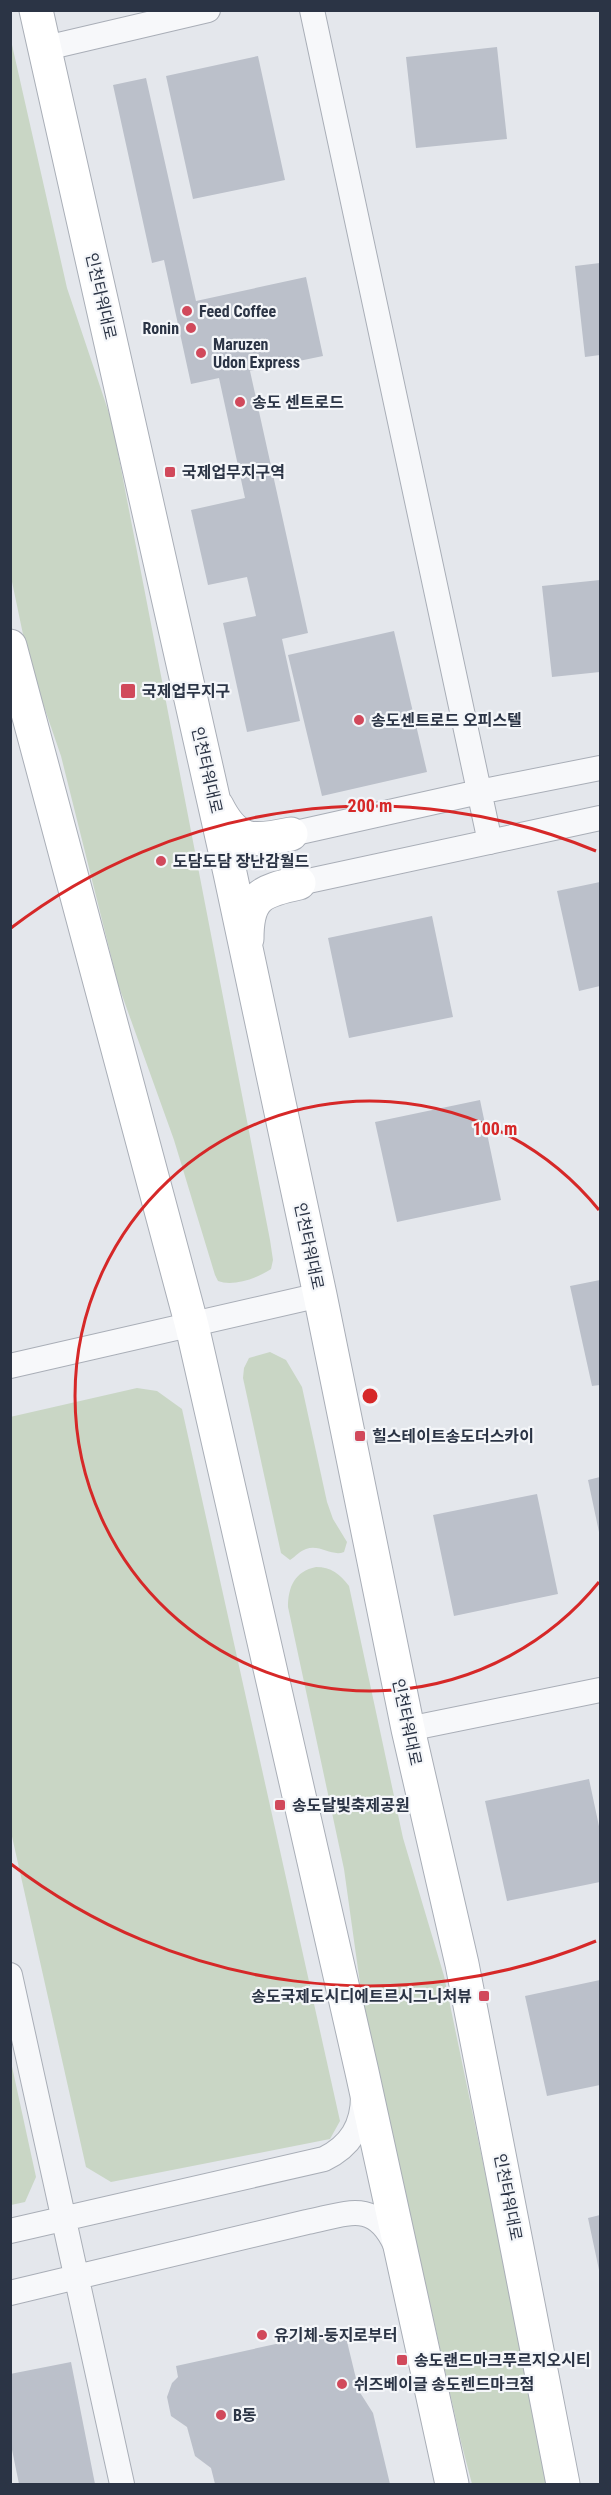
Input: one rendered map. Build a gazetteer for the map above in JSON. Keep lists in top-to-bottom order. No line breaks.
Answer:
{"streets":{"main road":["인천타워대로"]},"places":{"other":["Feed Coffee","Ronin","Maruzen Udon Express","송도 센트로드","송도센트로드 오피스텔","도담도담 장난감월드","유기체-둥지로부터","쉬즈베이글 송도렌드마크점","B동"],"transit":["국제업무지구역","국제업무지구","힐스테이트송도더스카이","송도달빛축제공원","송도국제도시디에트르시그니처뷰","송도랜드마크푸르지오시티"]},"rings":["200 m","100 m"]}
